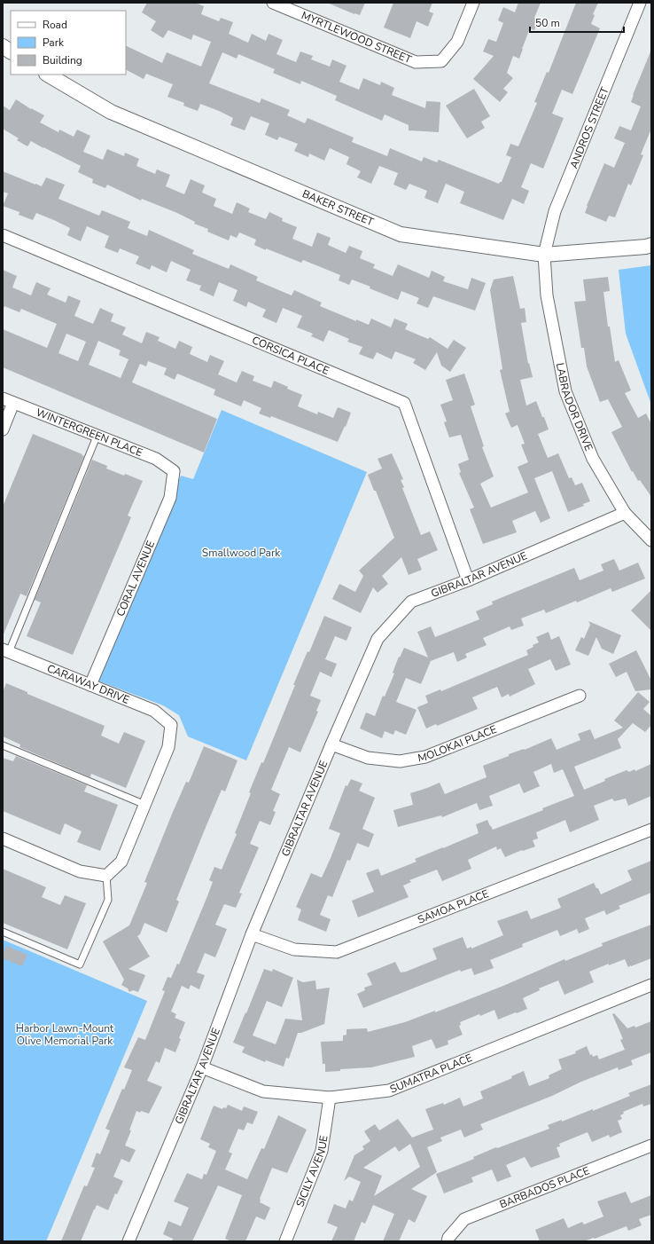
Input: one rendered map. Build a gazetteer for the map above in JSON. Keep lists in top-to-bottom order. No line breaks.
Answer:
{"streets":{"street":["MYRTLEWOOD STREET","ANDROS STREET","BAKER STREET","CORSICA PLACE","LABRADOR DRIVE","WINTERGREEN PLACE","GIBRALTAR AVENUE","CORAL AVENUE","CARAWAY DRIVE","MOLOKAI PLACE","SAMOA PLACE","SUMATRA PLACE","SICILY AVENUE","BARBADOS PLACE"]},"crossings":[["ANDROS STREET","BAKER STREET"],["ANDROS STREET","LABRADOR DRIVE"],["BAKER STREET","LABRADOR DRIVE"],["CORSICA PLACE","GIBRALTAR AVENUE"],["LABRADOR DRIVE","GIBRALTAR AVENUE"],["WINTERGREEN PLACE","CORAL AVENUE"],["GIBRALTAR AVENUE","MOLOKAI PLACE"],["GIBRALTAR AVENUE","SAMOA PLACE"],["GIBRALTAR AVENUE","SUMATRA PLACE"],["CORAL AVENUE","CARAWAY DRIVE"],["SUMATRA PLACE","SICILY AVENUE"]],"parks":["Smallwood Park","Harbor Lawn-Mount Olive Memorial Park"],"legend":["Road","Park","Building"],"scale_bar":"50 m"}
